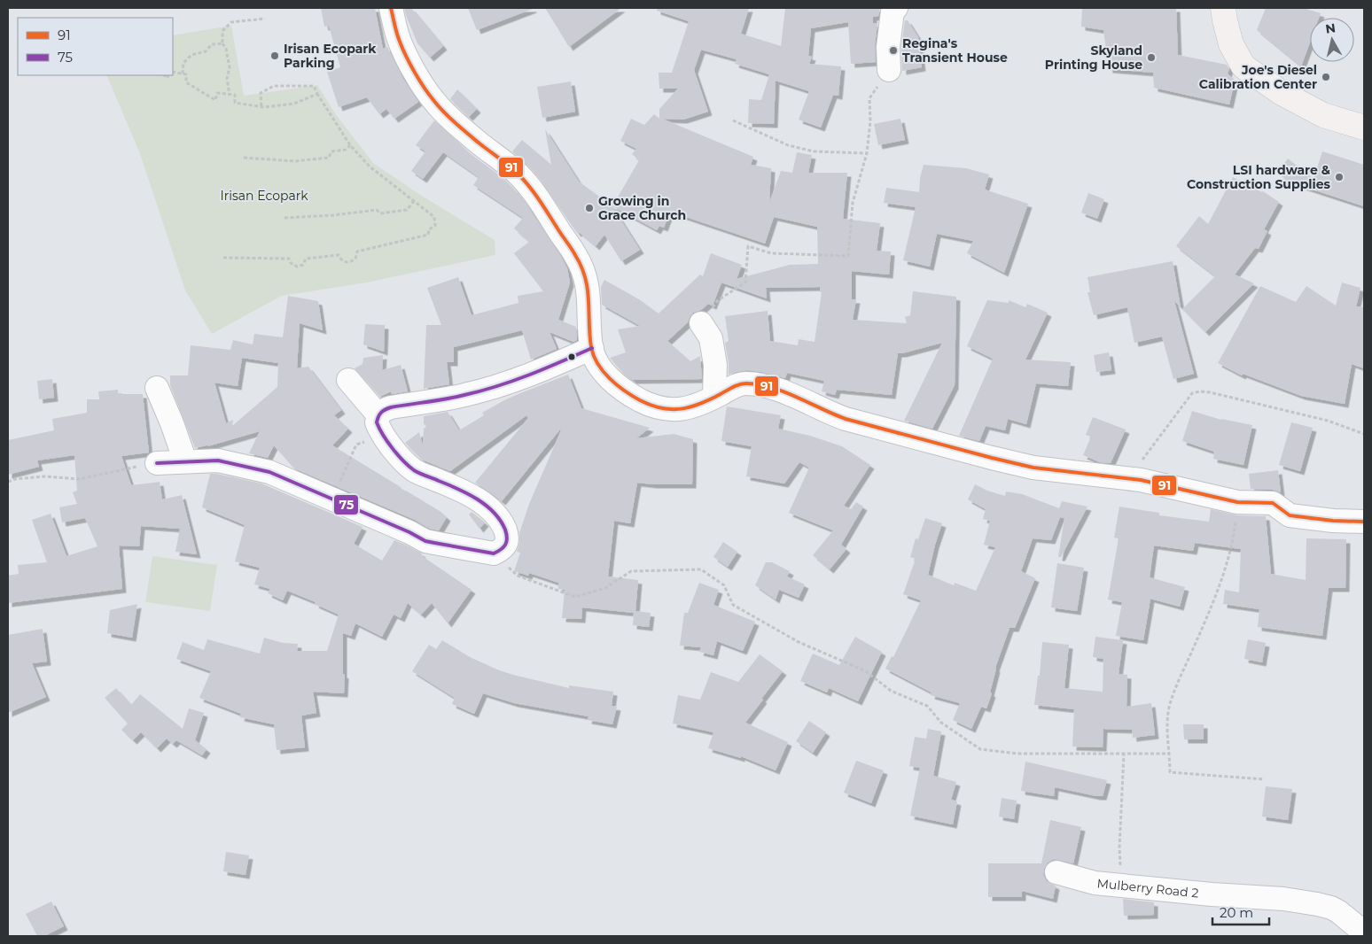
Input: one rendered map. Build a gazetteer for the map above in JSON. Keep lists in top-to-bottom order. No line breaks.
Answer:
{"streets":{"street":["Mulberry Road 2"]},"parks":["Irisan Ecopark"],"places":["Regina's Transient House","Irisan Ecopark Parking","Skyland Printing House","Joe's Diesel Calibration Center","LSI hardware & Construction Supplies","Growing in Grace Church"],"lines":["transit line 91","transit line 75"],"legend":["91","75"],"scale_bar":"20 m","north":"top"}
